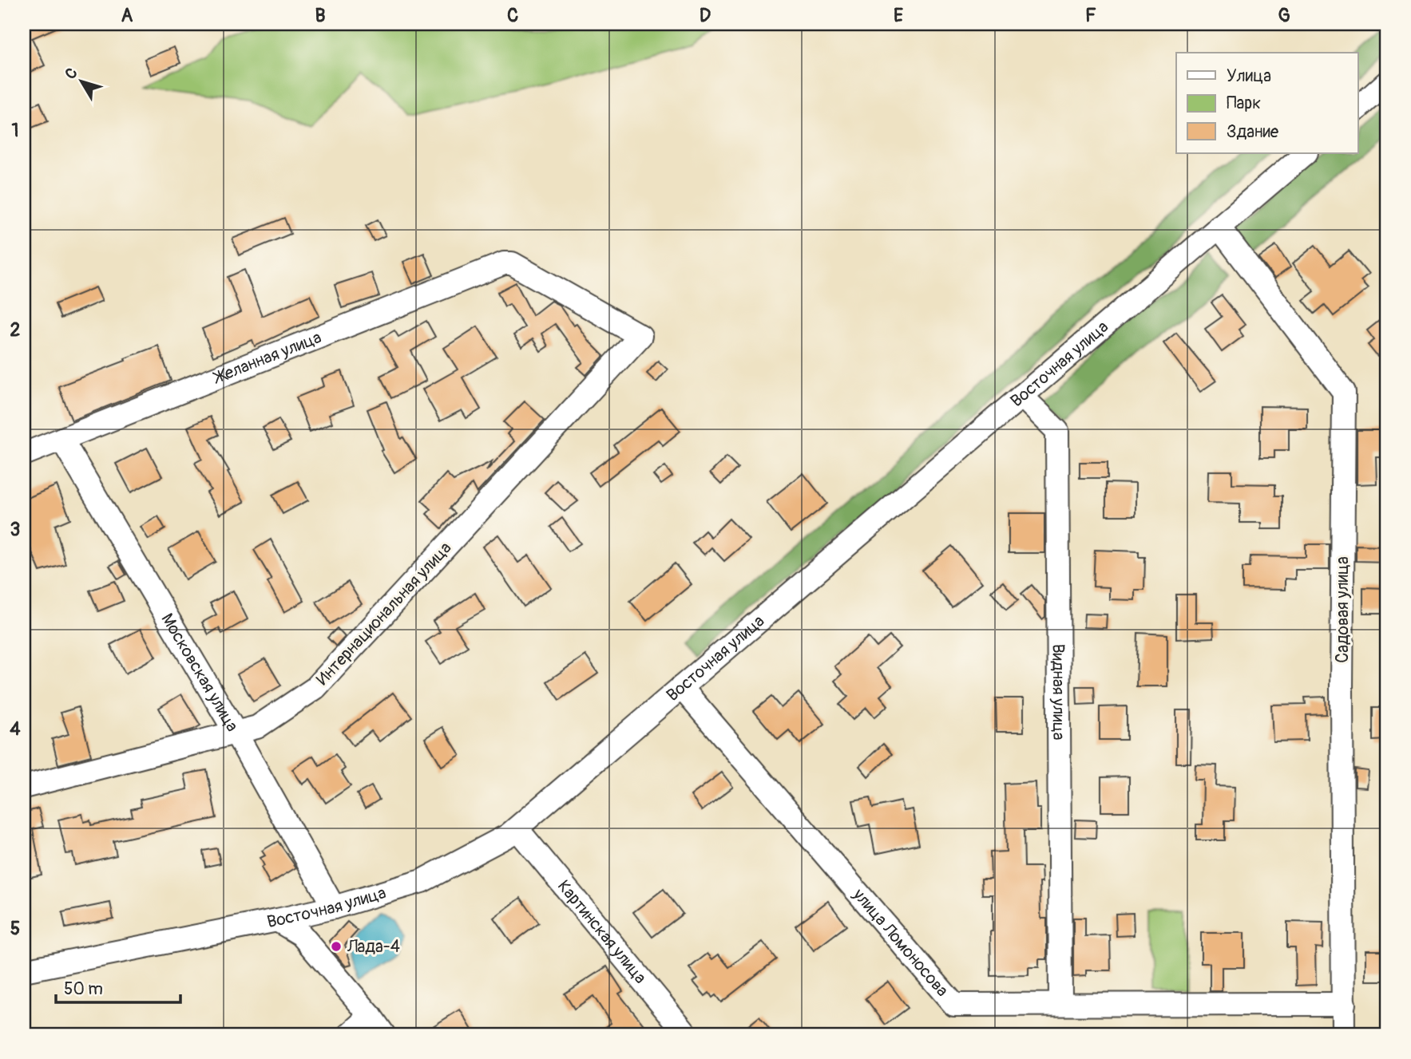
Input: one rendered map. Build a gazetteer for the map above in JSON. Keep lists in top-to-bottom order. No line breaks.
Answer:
{"streets":{"street":["Желанная улица","Восточная улица","Садовая улица","Интернациональная улица","Московская улица","Видная улица","Картинская улица","улица Ломоносова"]},"crossings":[["Желанная улица","Интернациональная улица"],["Желанная улица","Московская улица"],["Восточная улица","Садовая улица"],["Восточная улица","Московская улица"],["Восточная улица","Видная улица"],["Восточная улица","Картинская улица"],["Восточная улица","улица Ломоносова"],["Садовая улица","улица Ломоносова"],["Интернациональная улица","Московская улица"],["Видная улица","улица Ломоносова"]],"places":["Лада-4"],"legend":["Улица","Парк","Здание"],"scale_bar":"50 m","north":"top left","grid":{"columns":["A","B","C","D","E","F","G"],"rows":["1","2","3","4","5"]}}
